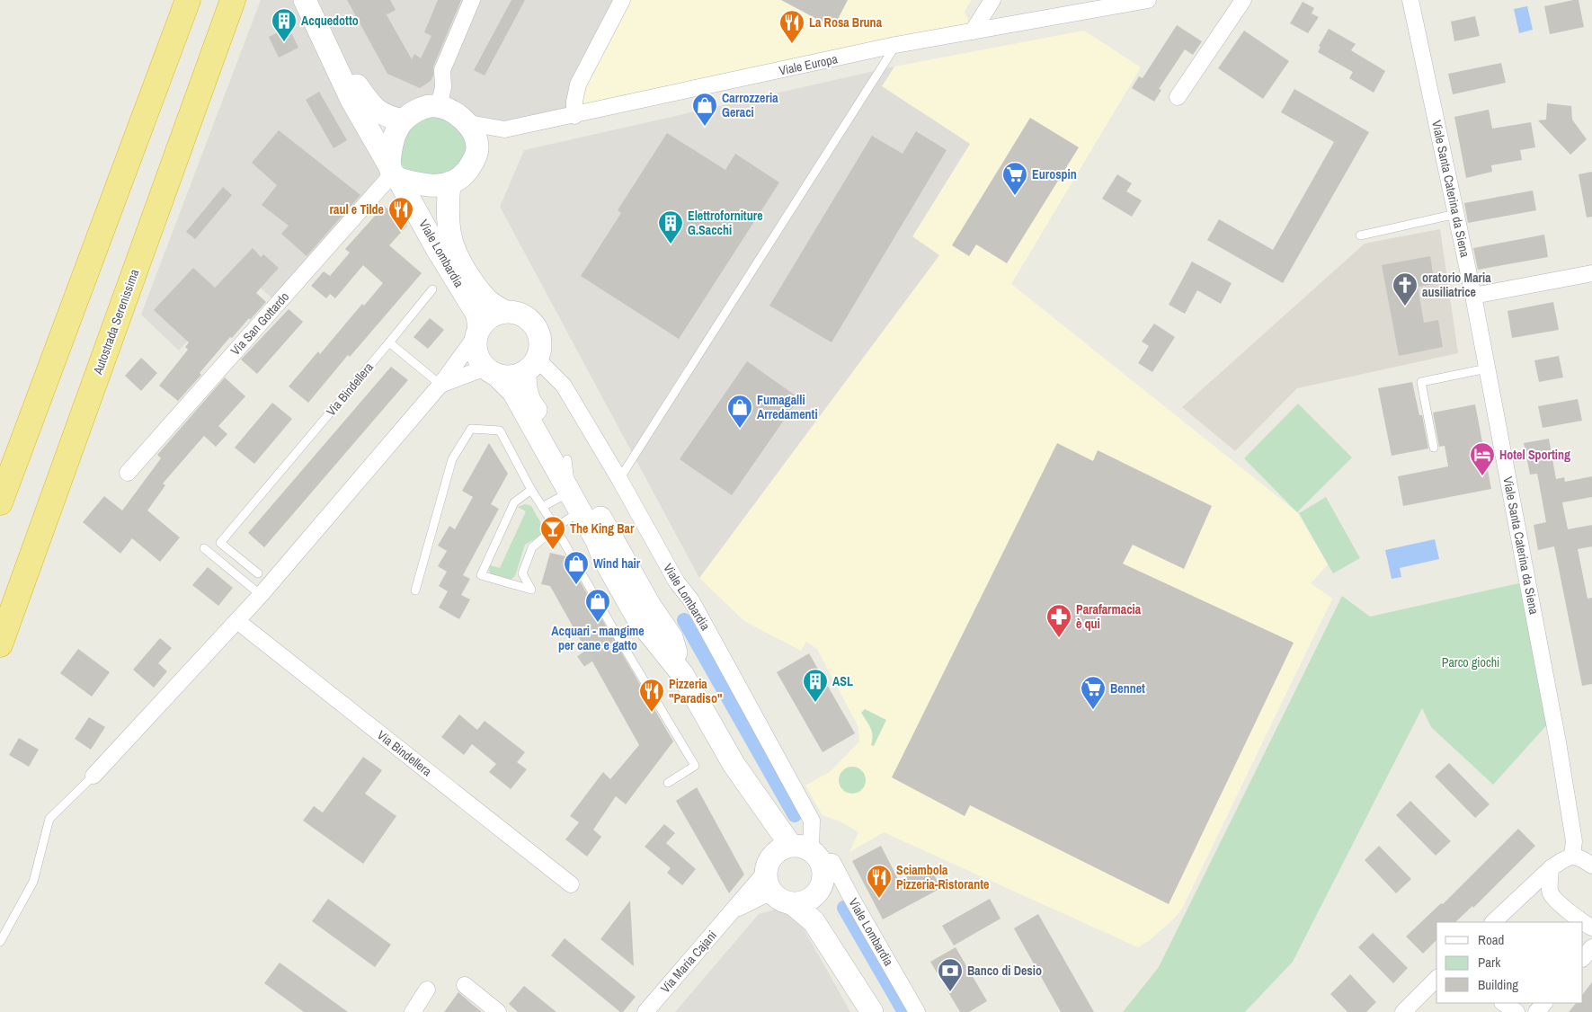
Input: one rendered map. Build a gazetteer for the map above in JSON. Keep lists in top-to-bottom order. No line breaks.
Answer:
{"streets":{"highway":["Autostrada Serenissima"],"main road":["Viale Lombardia"],"street":["Viale Europa","Viale Santa Caterina da Siena","Via San Gottardo","Via Bindellera","Via Maria Cajani"]},"crossings":[["Viale Europa","Viale Lombardia"],["Viale Europa","Via San Gottardo"],["Viale Lombardia","Via San Gottardo"],["Viale Lombardia","Via Maria Cajani"]],"parks":["Parco giochi"],"places":{"building":["Acquedotto","Elettroforniture G.Sacchi","ASL"],"restaurant":["La Rosa Bruna","raul e Tilde","Pizzeria \"Paradiso\"","Sciambola Pizzeria-Ristorante"],"shop":["Carrozzeria Geraci","Fumagalli Arredamenti","Wind hair","Acquari - mangime per cane e gatto"],"supermarket":["Eurospin","Bennet"],"church":["oratorio Maria ausiliatrice"],"hotel":["Hotel Sporting"],"bar":["The King Bar"],"pharmacy":["Parafarmacia è qui"],"bank":["Banco di Desio"]},"legend":["Road","Park","Building"]}
